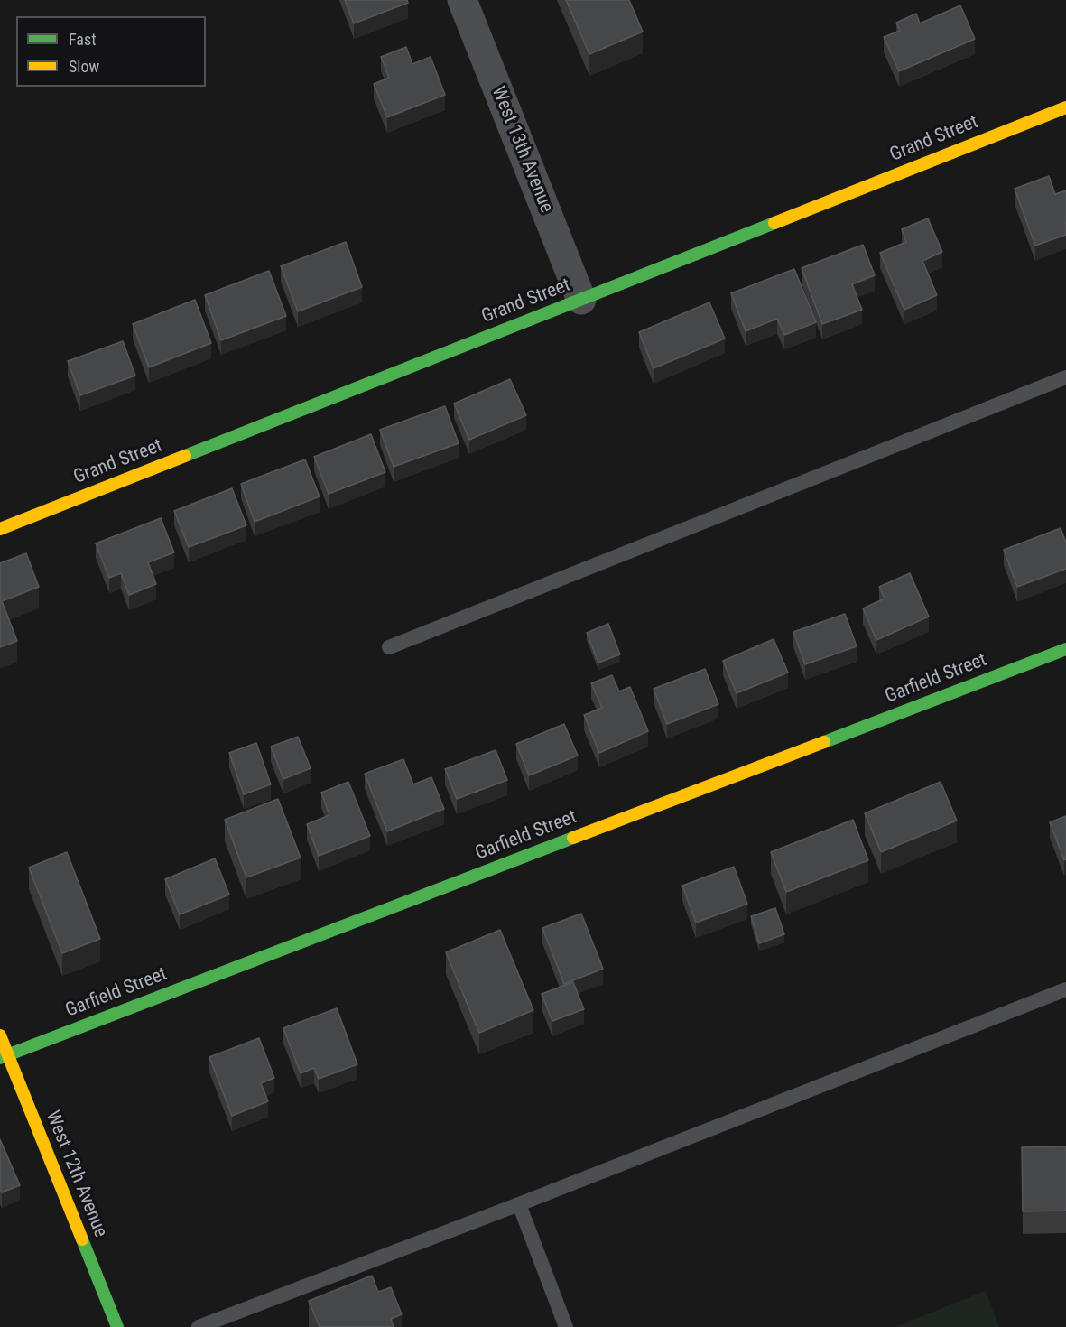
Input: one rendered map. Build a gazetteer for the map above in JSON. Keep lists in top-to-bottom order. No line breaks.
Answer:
{"streets":{"street":["Grand Street","West 13th Avenue","Garfield Street","West 12th Avenue"]},"crossings":[["Grand Street","West 13th Avenue"],["Garfield Street","West 12th Avenue"]],"legend":["Fast","Slow"]}
